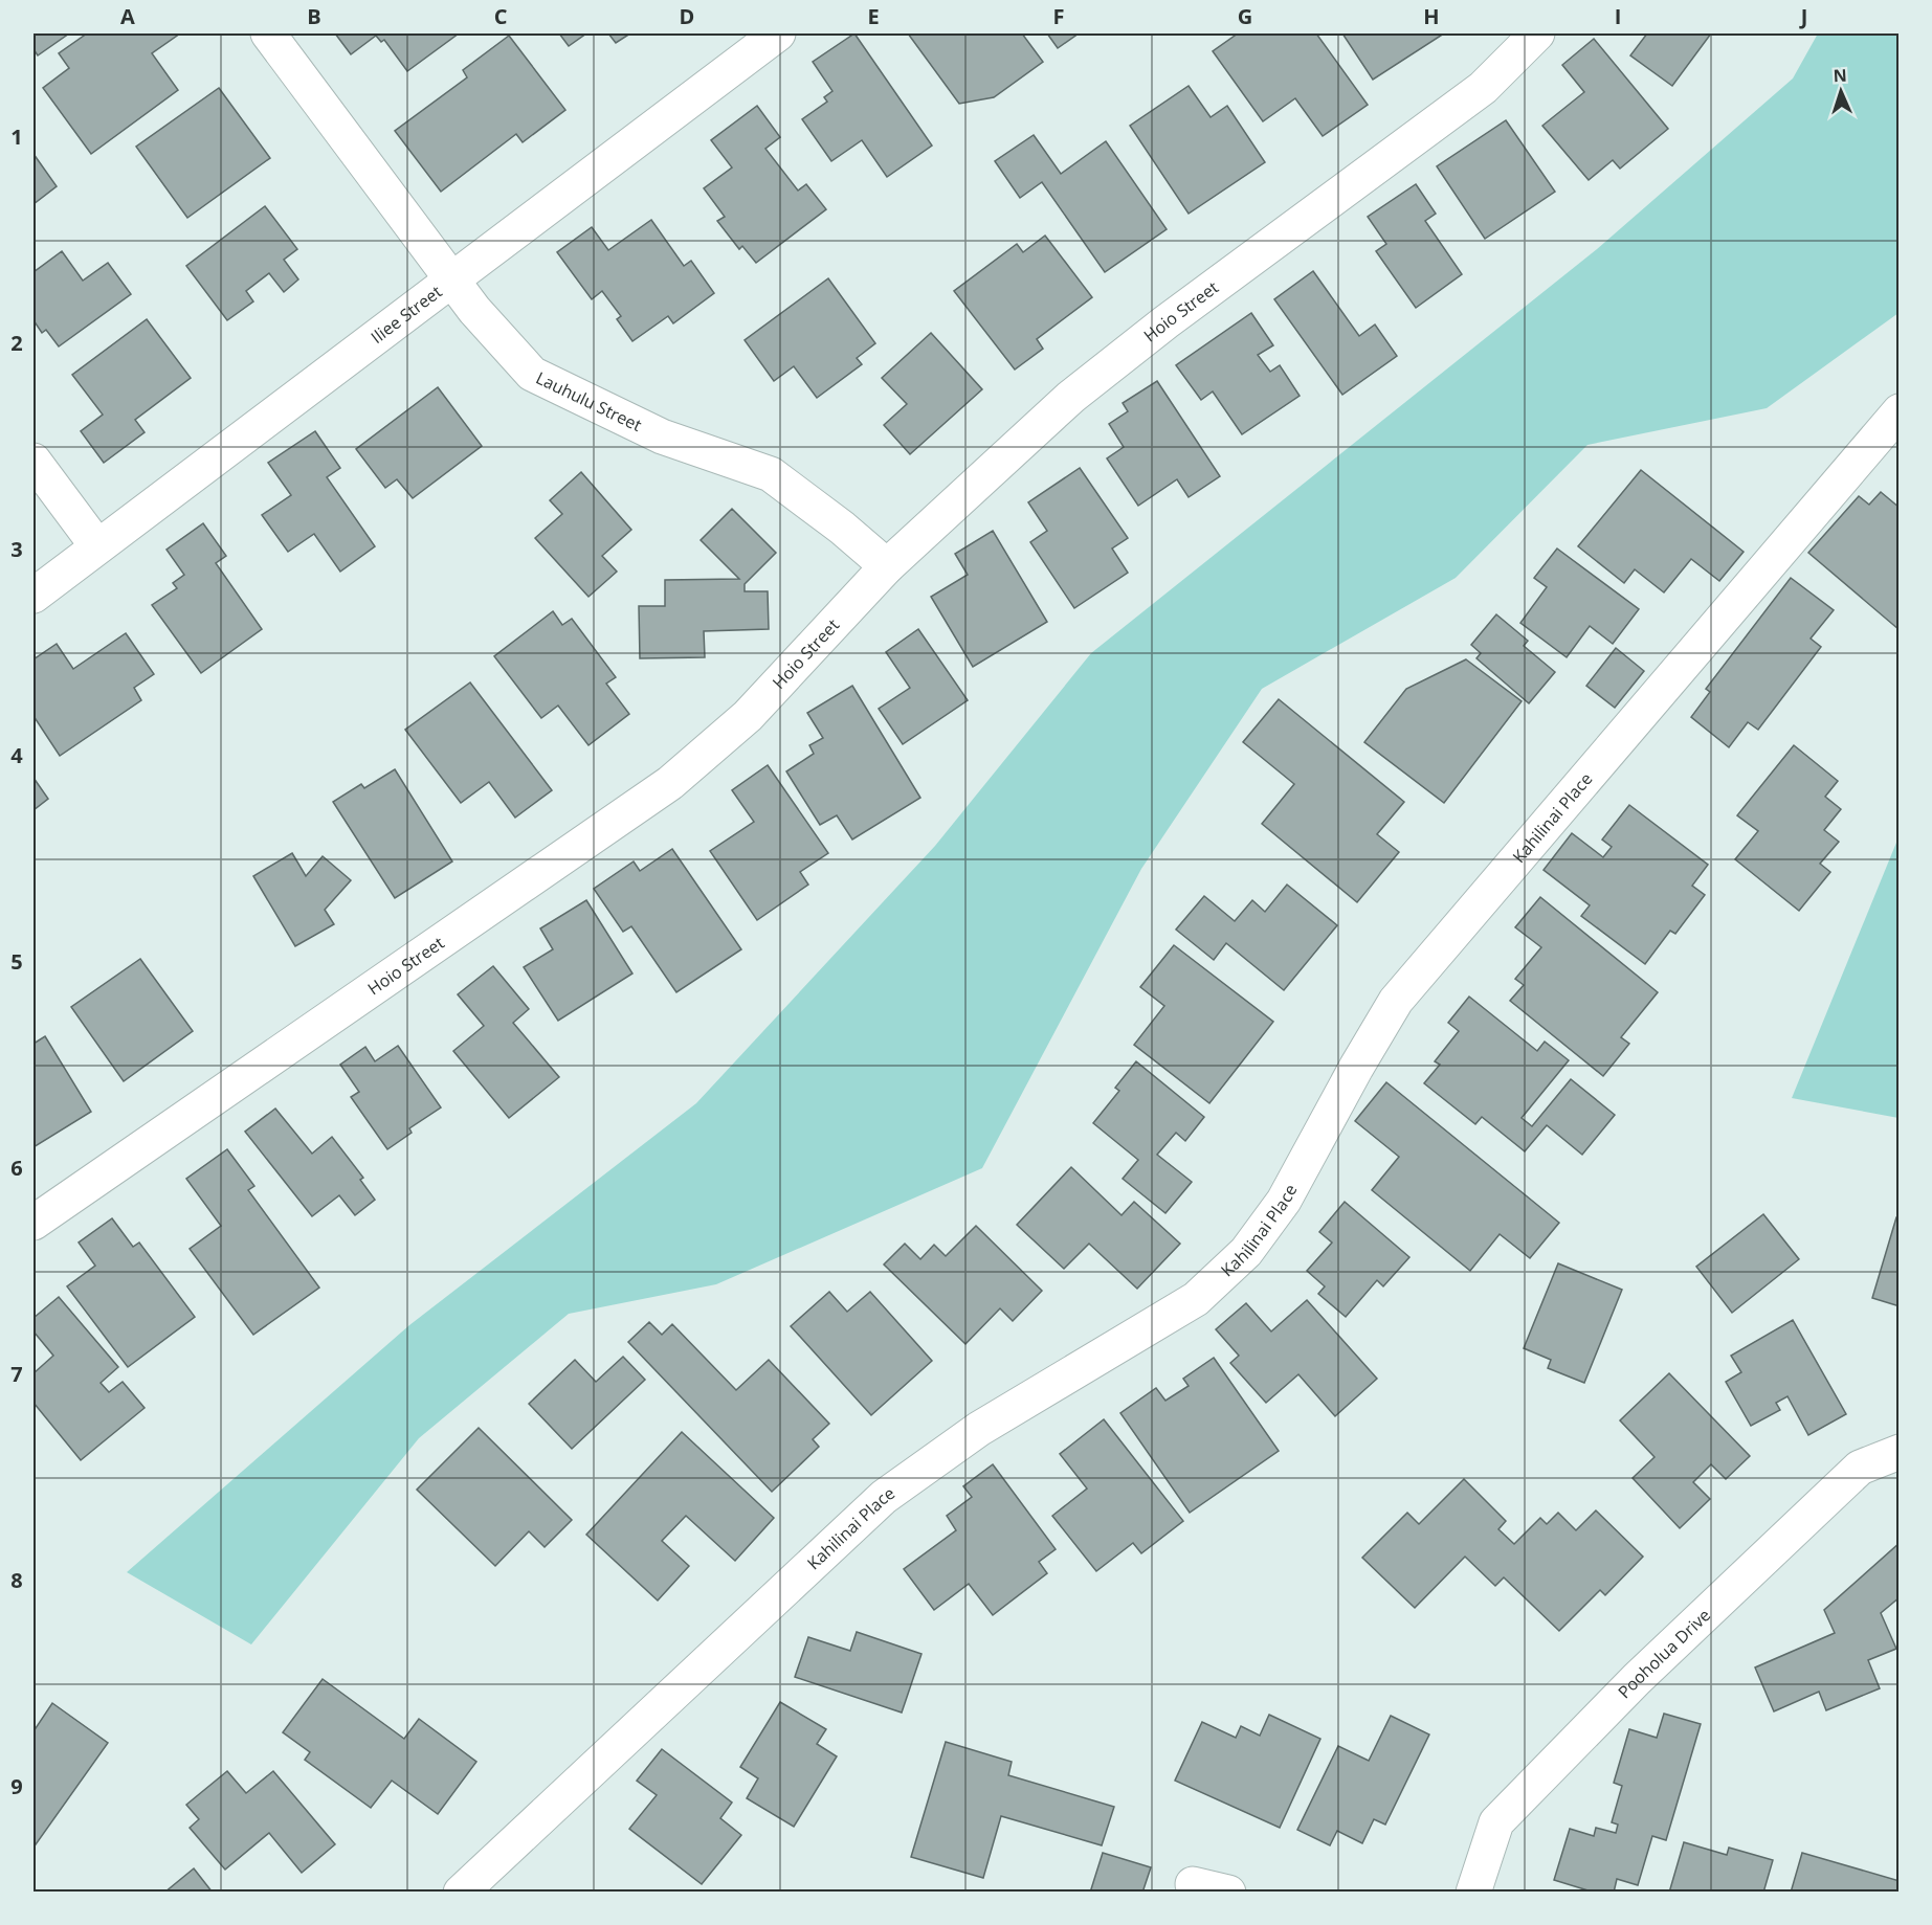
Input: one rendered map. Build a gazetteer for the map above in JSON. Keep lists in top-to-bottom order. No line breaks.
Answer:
{"streets":{"street":["Hoio Street","Iliee Street","Lauhulu Street","Kahilinai Place","Pooholua Drive"]},"crossings":[["Hoio Street","Lauhulu Street"],["Iliee Street","Lauhulu Street"]],"north":"top","grid":{"columns":["A","B","C","D","E","F","G","H","I","J"],"rows":["1","2","3","4","5","6","7","8","9"]}}
